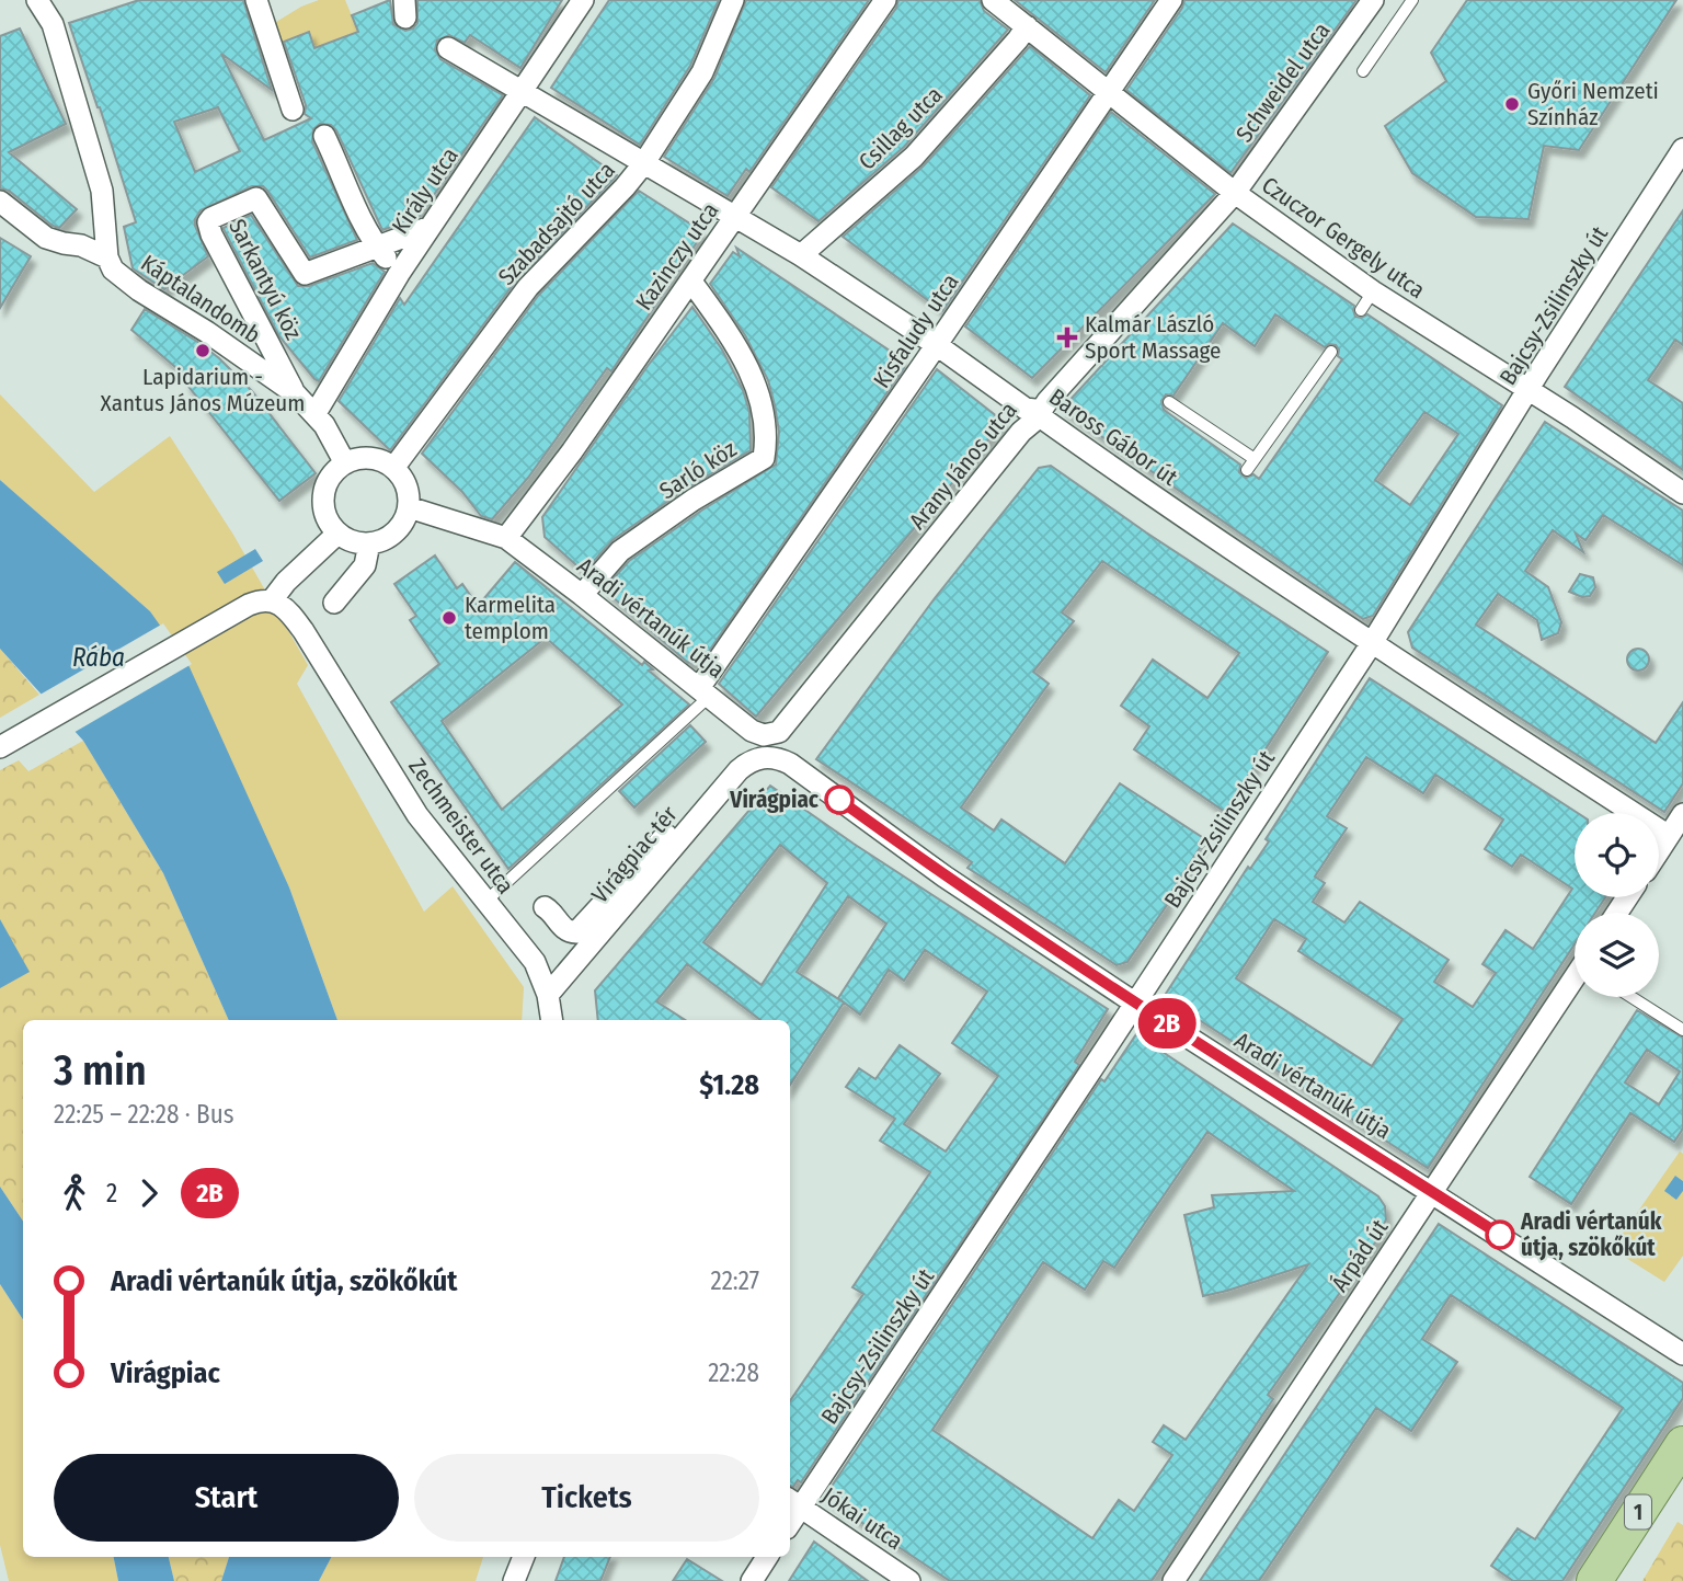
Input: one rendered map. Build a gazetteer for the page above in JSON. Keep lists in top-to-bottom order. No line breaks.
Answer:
{"streets":{"main road":["1"],"street":["Schweidel utca","Csillag utca","Király utca","Szabadsajtó utca","Czuczor Gergely utca","Kazinczy utca","Sarkantyú köz","Káptalandomb","Bajcsy-Zsilinszky út","Kisfaludy utca","Baross Gábor út","Arany János utca","Sarló köz","Aradi vértanúk útja","Zechmeister utca","Virágpiac tér","Árpád út","Jókai utca"]},"crossings":[["Schweidel utca","Czuczor Gergely utca"],["Schweidel utca","Arany János utca"],["Csillag utca","Czuczor Gergely utca"],["Csillag utca","Baross Gábor út"],["Király utca","Káptalandomb"],["Király utca","Baross Gábor út"],["Szabadsajtó utca","Káptalandomb"],["Szabadsajtó utca","Baross Gábor út"],["Szabadsajtó utca","Aradi vértanúk útja"],["Czuczor Gergely utca","Bajcsy-Zsilinszky út"],["Czuczor Gergely utca","Kisfaludy utca"],["Czuczor Gergely utca","Arany János utca"],["Kazinczy utca","Baross Gábor út"],["Kazinczy utca","Sarló köz"],["Kazinczy utca","Aradi vértanúk útja"],["Sarkantyú köz","Káptalandomb"],["Káptalandomb","Aradi vértanúk útja"],["Bajcsy-Zsilinszky út","Baross Gábor út"],["Bajcsy-Zsilinszky út","Aradi vértanúk útja"],["Bajcsy-Zsilinszky út","Jókai utca"],["Kisfaludy utca","Baross Gábor út"],["Kisfaludy utca","Aradi vértanúk útja"],["Baross Gábor út","Arany János utca"],["Arany János utca","Aradi vértanúk útja"],["Arany János utca","Virágpiac tér"],["Sarló köz","Aradi vértanúk útja"],["Aradi vértanúk útja","Virágpiac tér"],["Aradi vértanúk útja","Árpád út"],["Zechmeister utca","Virágpiac tér"]],"water":["Rába"],"places":{"other":["Győri Nemzeti Színház","Lapidarium - Xantus János Múzeum","Karmelita templom","Virágpiac","Aradi vértanúk útja, szökőkút"],"health":["Kalmár László Sport Massage"]},"lines":["bus line 2B"],"page":{"on_map":"2B","heading":["3 min","22:25 – 22:28 · Bus","$1.28"],"legs":["2","2B"],"list":[{"name":"Aradi vértanúk útja, szökőkút","value":"22:27"},{"name":"Virágpiac","value":"22:28"}],"buttons":["Start","Tickets"]}}
